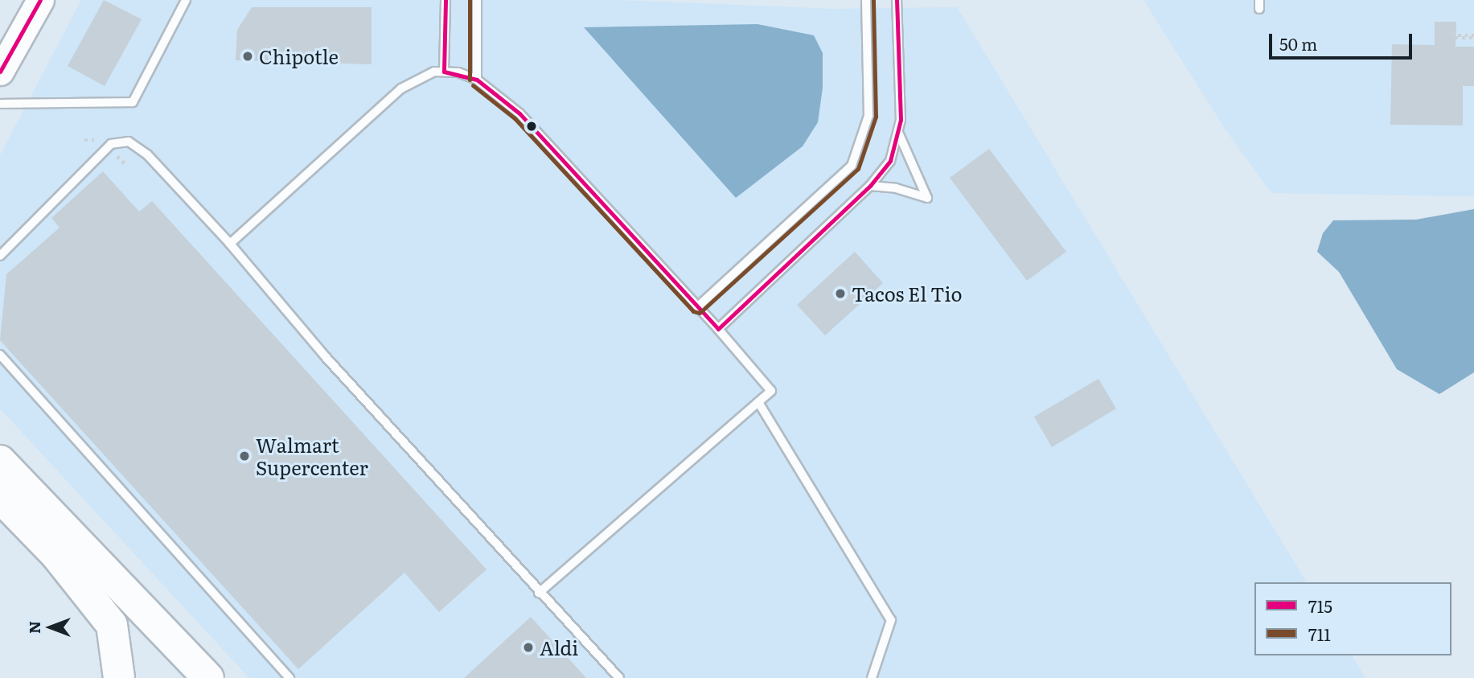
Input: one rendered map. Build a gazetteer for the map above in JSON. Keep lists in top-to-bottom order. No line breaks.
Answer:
{"places":["Chipotle","Tacos El Tio","Walmart Supercenter","Aldi"],"lines":["transit line 715","transit line 711"],"legend":["715","711"],"scale_bar":"50 m","north":"left"}
